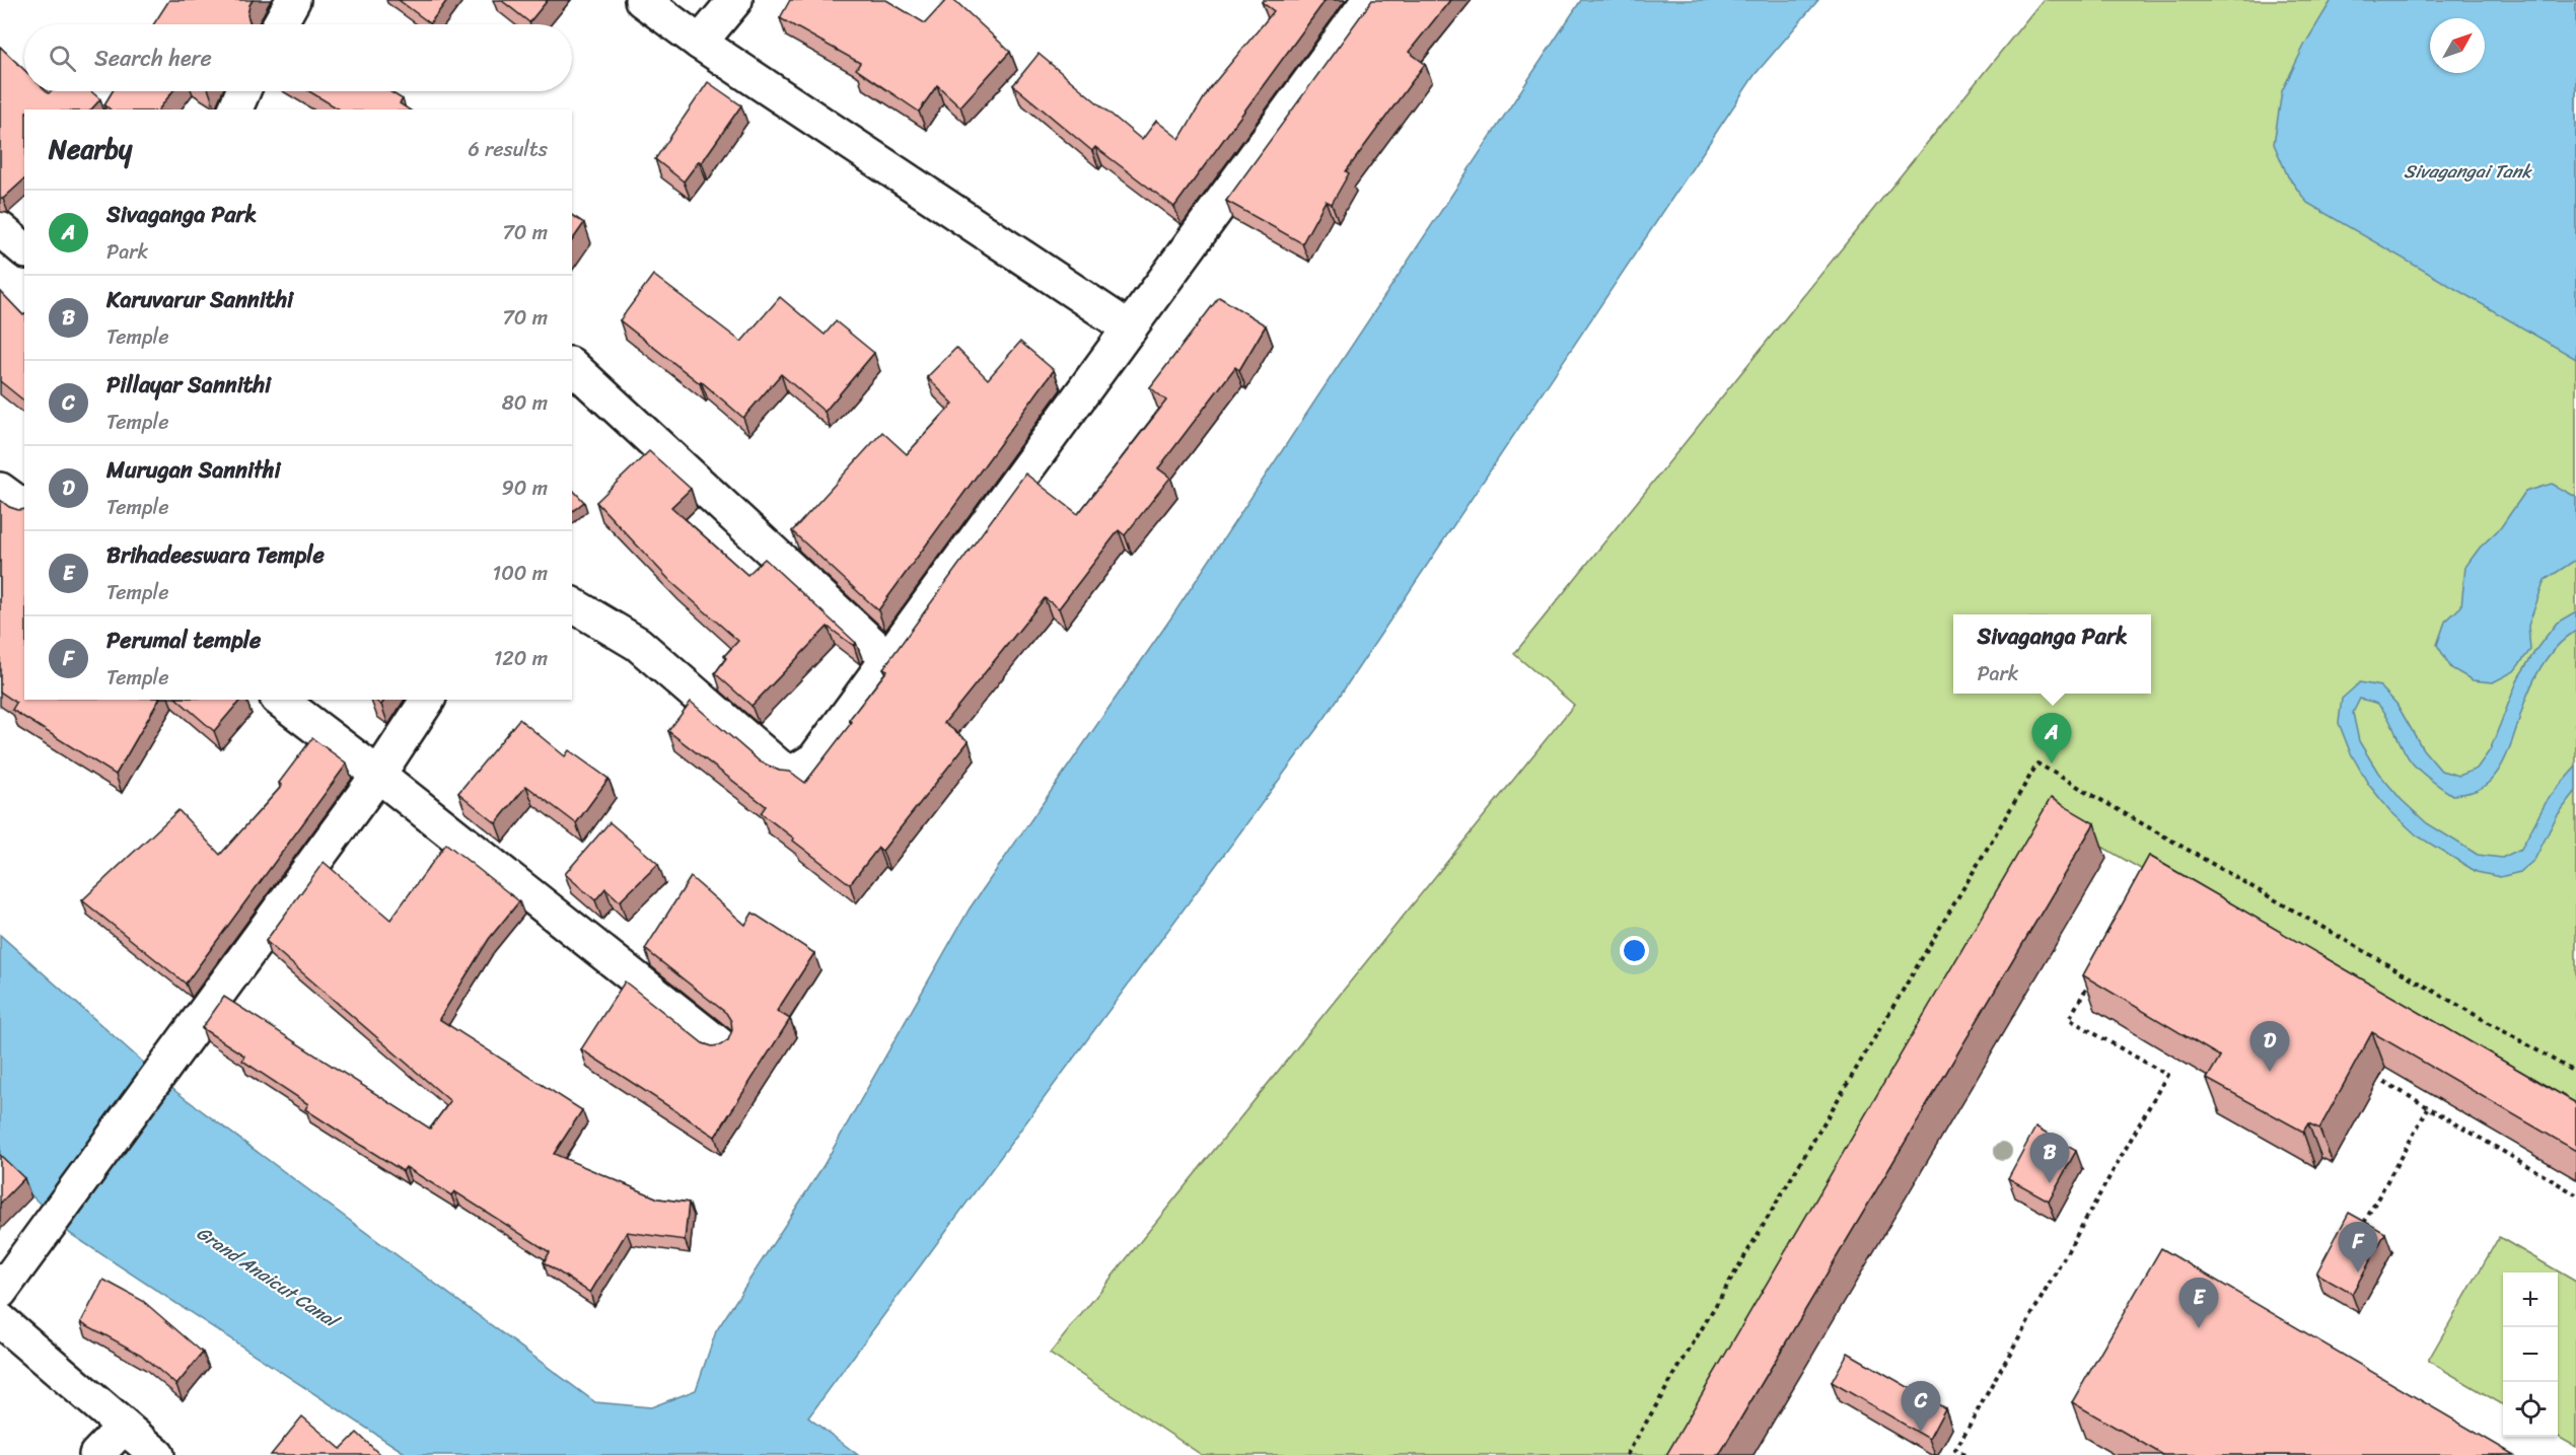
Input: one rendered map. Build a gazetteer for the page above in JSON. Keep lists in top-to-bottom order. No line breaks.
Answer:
{"water":["Sivagangai Tank","Grand Anaicut Canal"],"north":"top right","page":{"search":"Search here","heading":["Nearby","6 results"],"list":[{"mark":"A","name":"Sivaganga Park","note":"Park","value":"70 m"},{"mark":"B","name":"Karuvarur Sannithi","note":"Temple","value":"70 m"},{"mark":"C","name":"Pillayar Sannithi","note":"Temple","value":"80 m"},{"mark":"D","name":"Murugan Sannithi","note":"Temple","value":"90 m"},{"mark":"E","name":"Brihadeeswara Temple","note":"Temple","value":"100 m"},{"mark":"F","name":"Perumal temple","note":"Temple","value":"120 m"}],"popup":["Sivaganga Park","Park"],"pins":["A","D","B","F","E","C"],"map_buttons":["+","−"]}}
